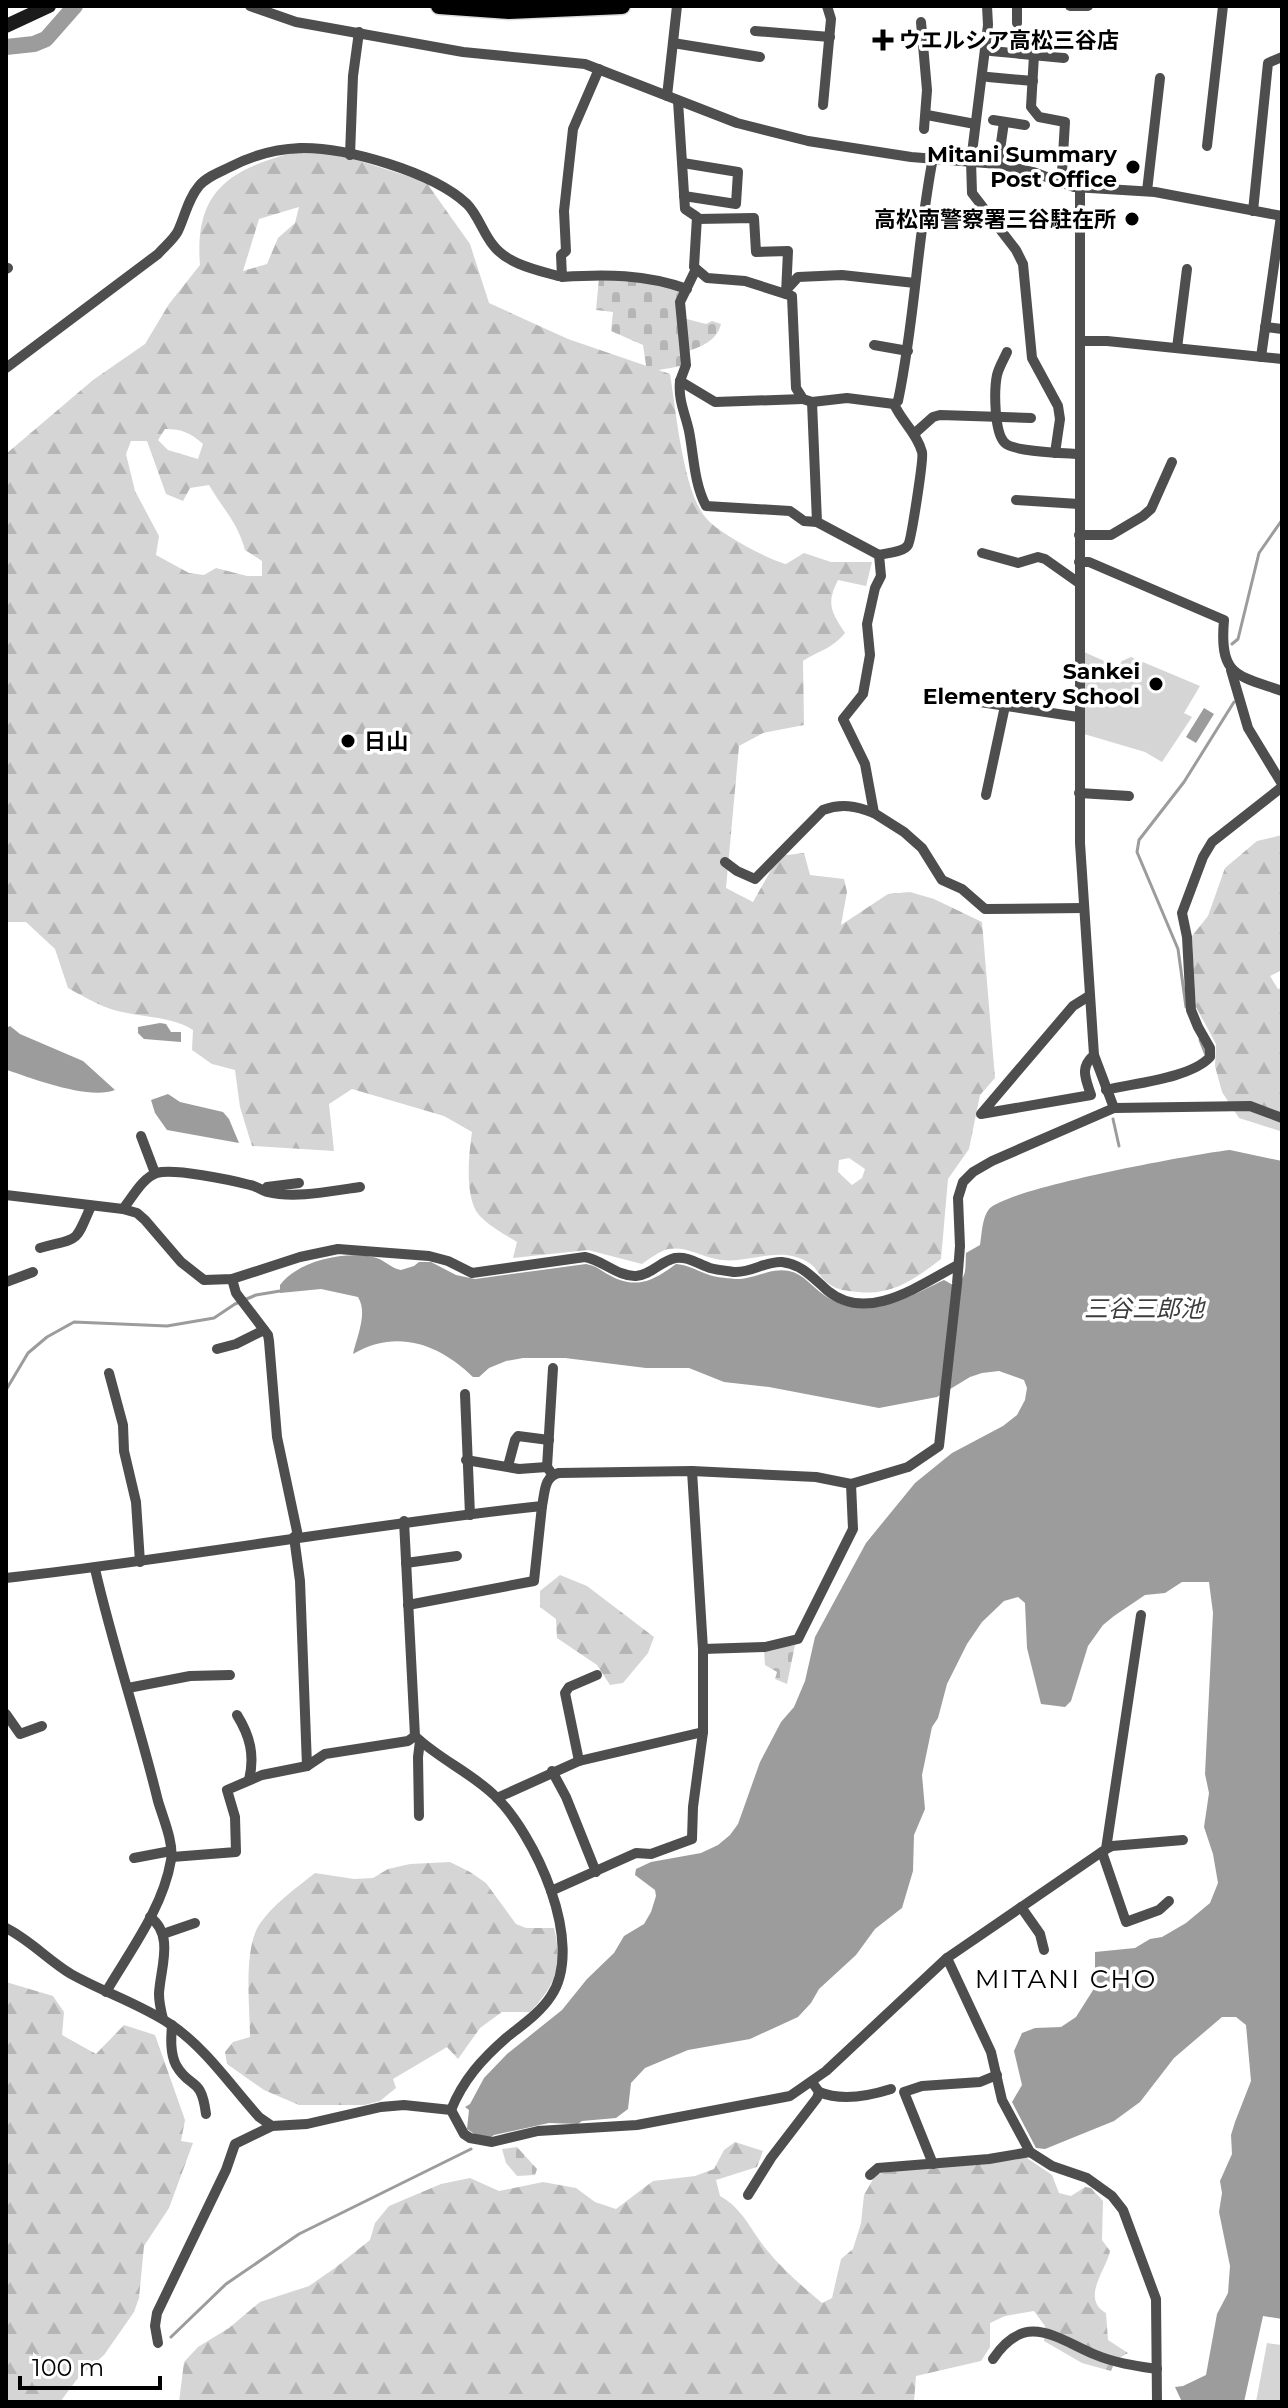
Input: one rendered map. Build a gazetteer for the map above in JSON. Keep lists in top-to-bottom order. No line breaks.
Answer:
{"districts":["MITANI CHO"],"water":["三谷三郎池"],"places":{"health":["ウエルシア高松三谷店"],"other":["Mitani Summary Post Office","高松南警察署三谷駐在所","Sankei Elementery School","日山"]},"scale_bar":"100 m"}
